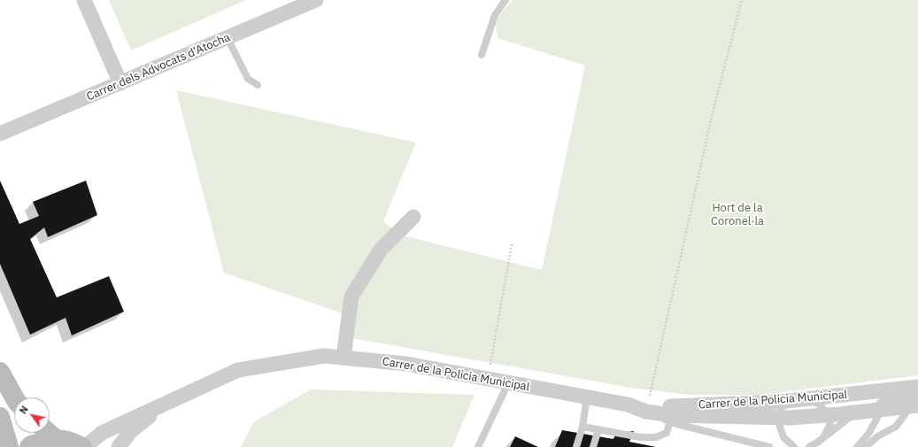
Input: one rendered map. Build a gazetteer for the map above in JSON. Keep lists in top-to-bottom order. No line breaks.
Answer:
{"streets":{"street":["Carrer dels Advocats d'Atocha","Carrer de la Policia Municipal"]},"parks":["Hort de la Coronel·la"],"north":"top left"}
